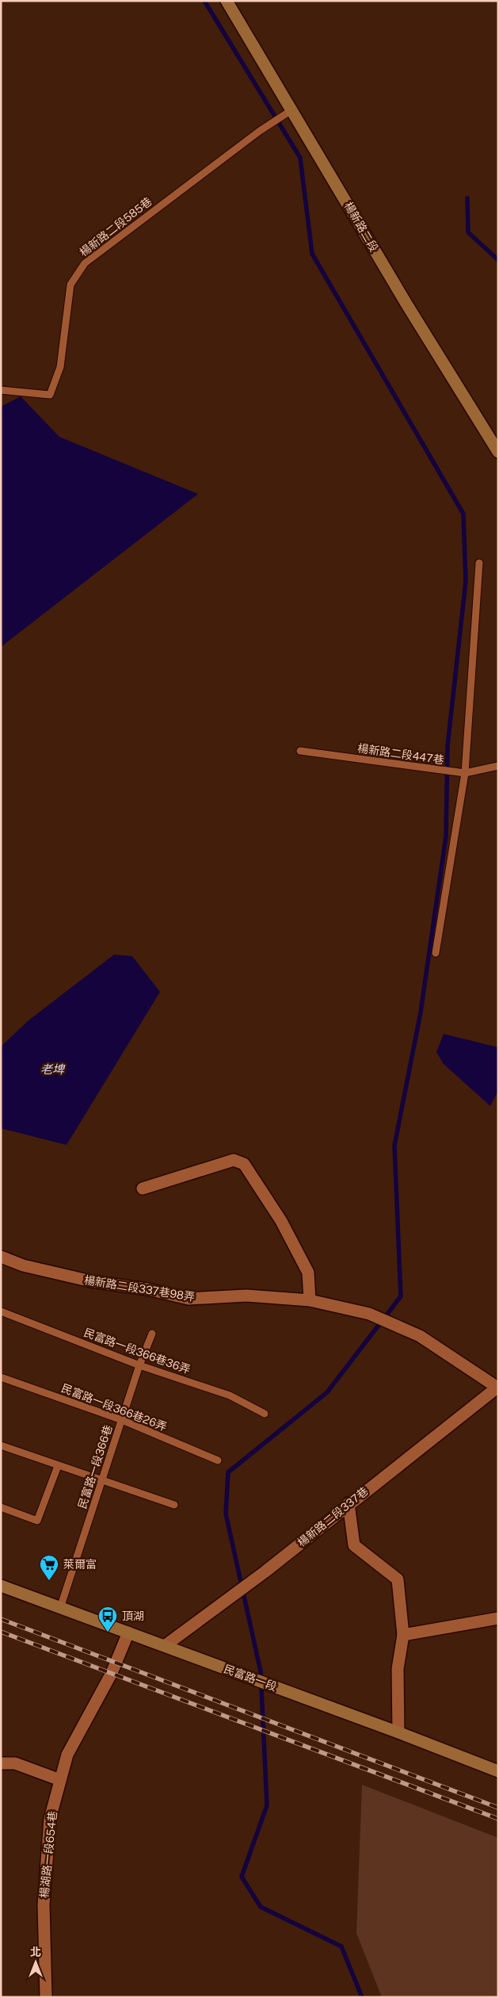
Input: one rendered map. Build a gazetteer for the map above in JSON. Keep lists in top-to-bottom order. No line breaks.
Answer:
{"streets":{"street":["楊新路二段","楊新路二段337巷98弄","楊新路二段337巷","民富路一段","楊湖路一段654巷"],"lane":["楊新路二段585巷","楊新路二段447巷","民富路一段366巷36弄","民富路一段366巷26弄","民富路一段366巷"]},"crossings":[["楊新路二段585巷","楊新路二段"],["楊新路二段337巷98弄","楊新路二段337巷"],["民富路一段366巷36弄","民富路一段366巷"],["民富路一段366巷26弄","民富路一段366巷"],["民富路一段366巷","民富路一段"],["楊新路二段337巷","民富路一段"],["民富路一段","楊湖路一段654巷"]],"water":["老埤"],"places":{"supermarket":["萊爾富"],"bus stop":["頂湖"]},"north":"top"}
